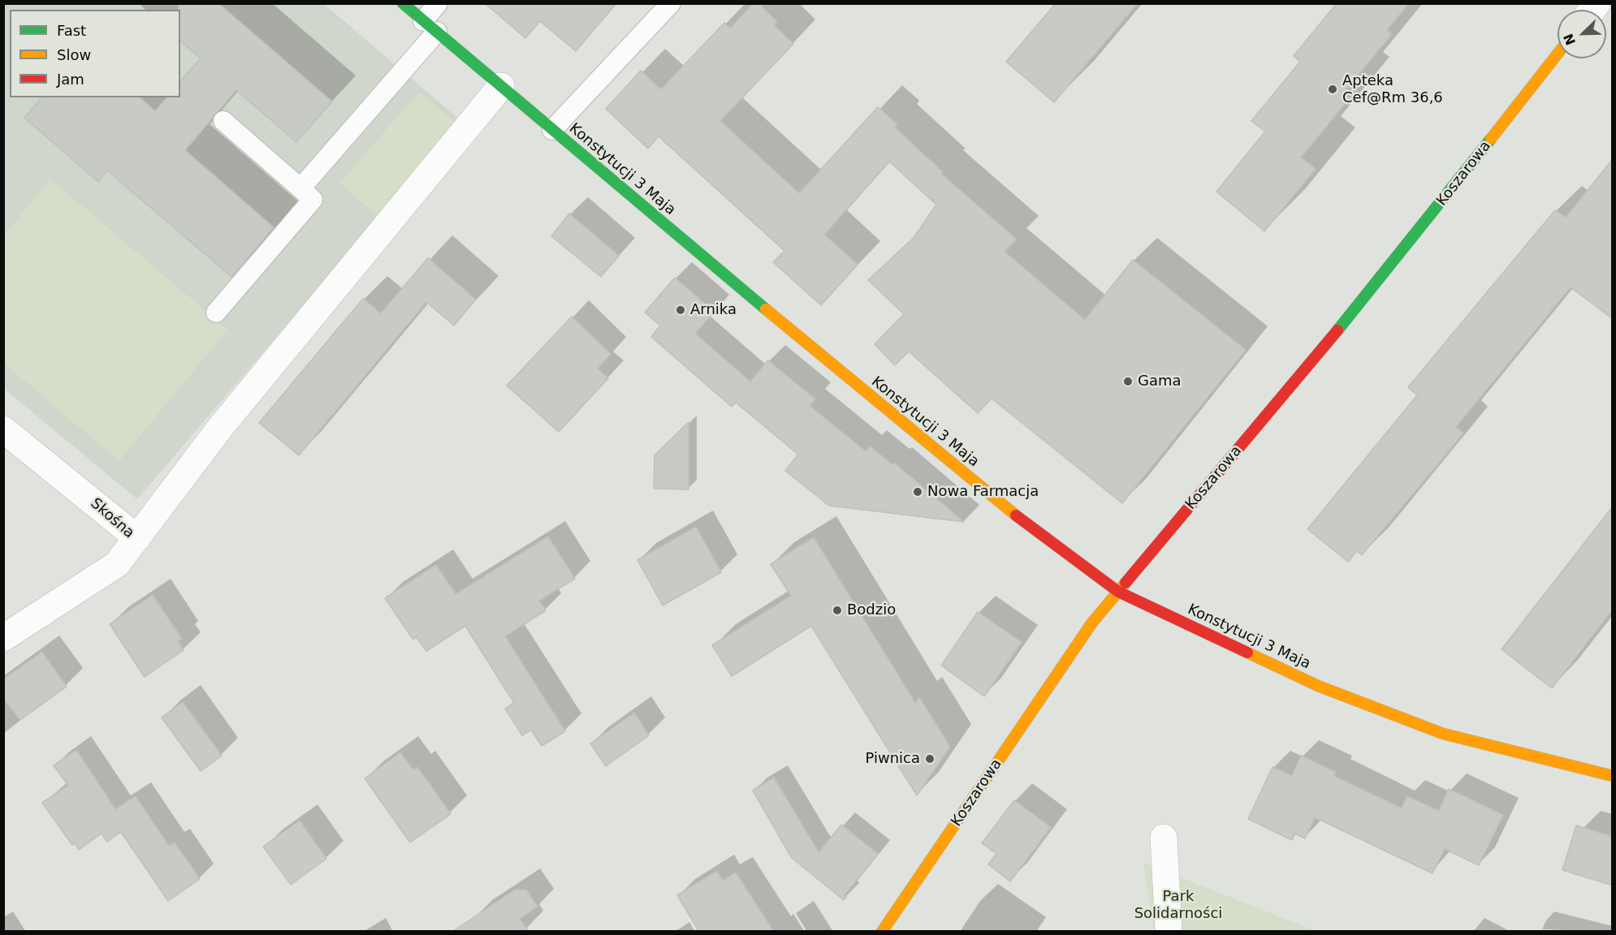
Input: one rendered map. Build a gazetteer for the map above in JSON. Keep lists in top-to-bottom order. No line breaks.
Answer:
{"streets":{"street":["Konstytucji 3 Maja","Koszarowa","Skośna"]},"crossings":[["Konstytucji 3 Maja","Koszarowa"]],"parks":["Park Solidarności"],"places":["Apteka Cef@Rm 36,6","Arnika","Gama","Nowa Farmacja","Bodzio","Piwnica"],"legend":["Fast","Slow","Jam"],"north":"bottom left"}
